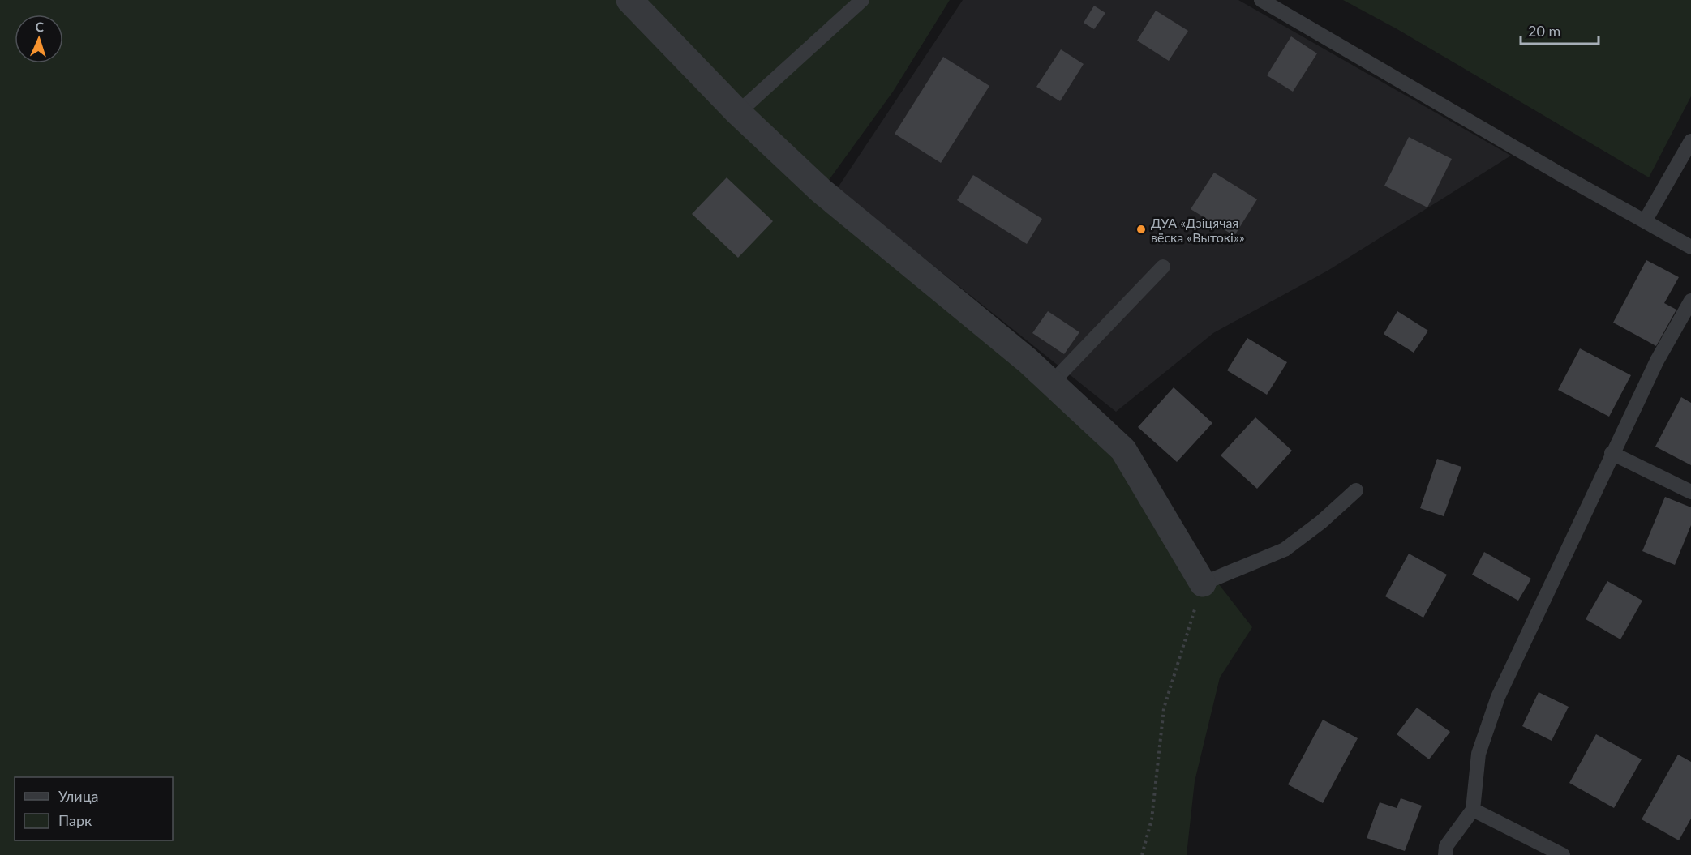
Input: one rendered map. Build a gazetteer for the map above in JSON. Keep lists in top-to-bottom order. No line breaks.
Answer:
{"places":["ДУА «Дзіцячая вёска «Вытокі»»"],"legend":["Улица","Парк"],"scale_bar":"20 m","north":"top"}
